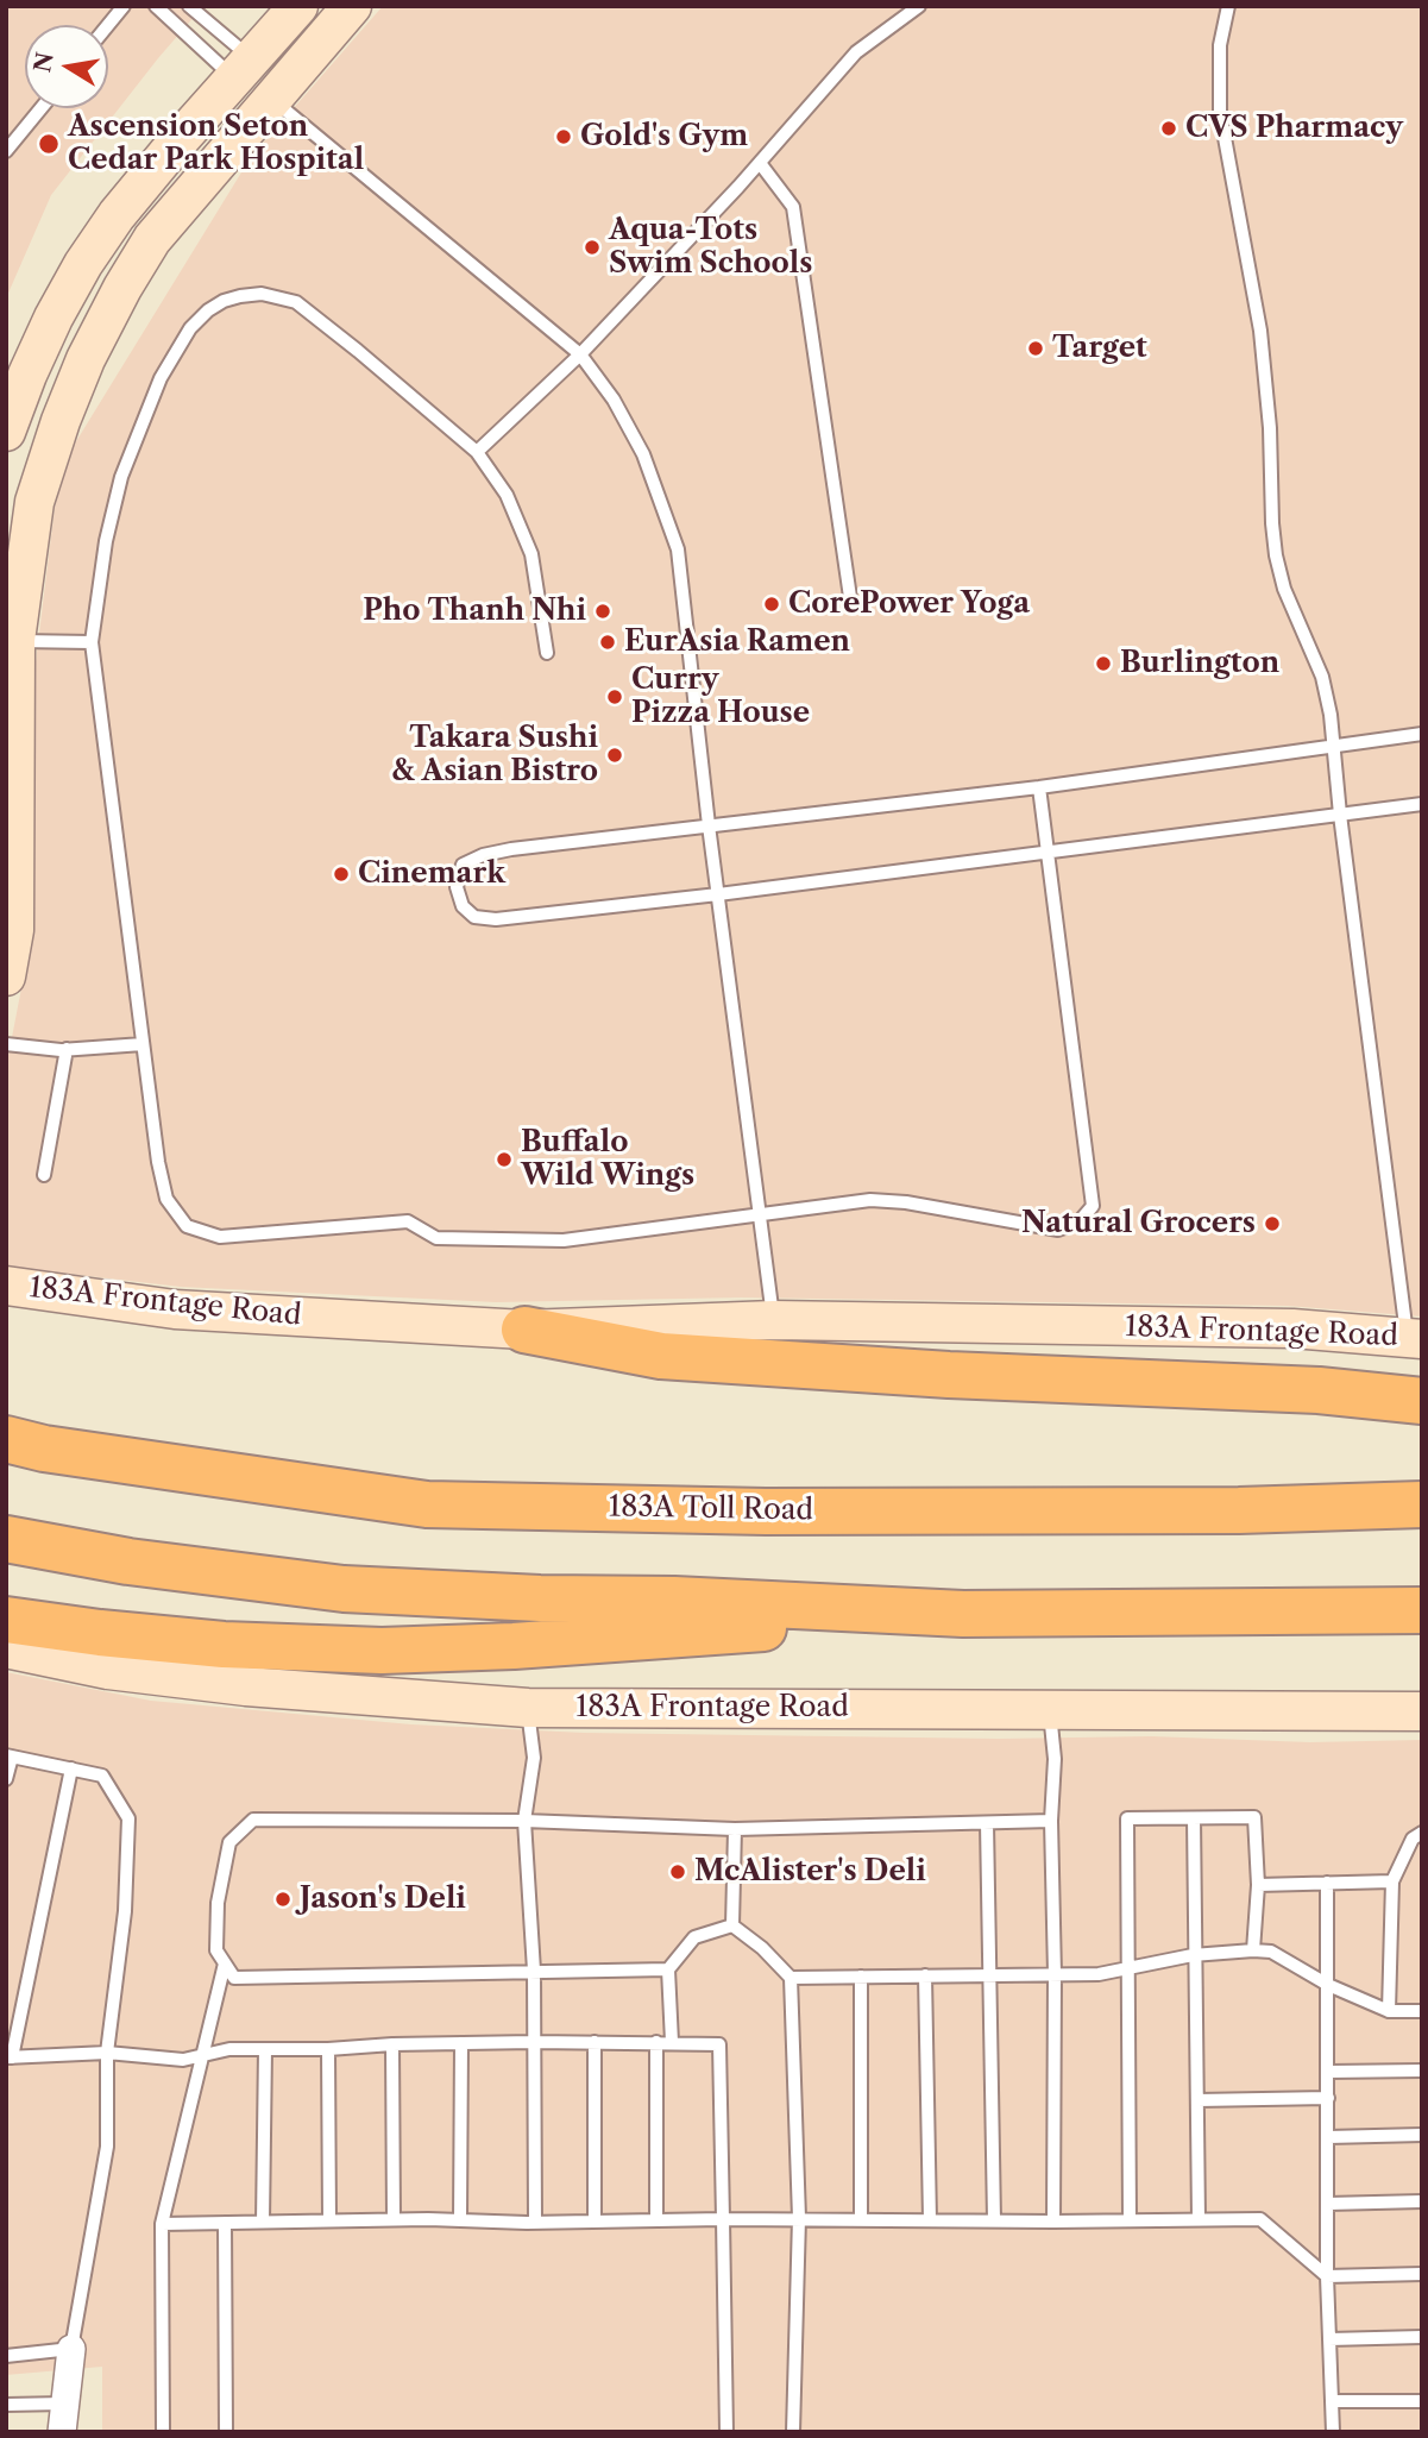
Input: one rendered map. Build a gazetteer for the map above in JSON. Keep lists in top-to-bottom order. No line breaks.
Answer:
{"streets":{"highway":["183A Toll Road"],"main road":["183A Frontage Road"]},"places":["CVS Pharmacy","Gold's Gym","Ascension Seton Cedar Park Hospital","Aqua-Tots Swim Schools","Target","CorePower Yoga","Pho Thanh Nhi","EurAsia Ramen","Burlington","Curry Pizza House","Takara Sushi & Asian Bistro","Cinemark","Buffalo Wild Wings","Natural Grocers","McAlister's Deli","Jason's Deli"],"north":"left"}
